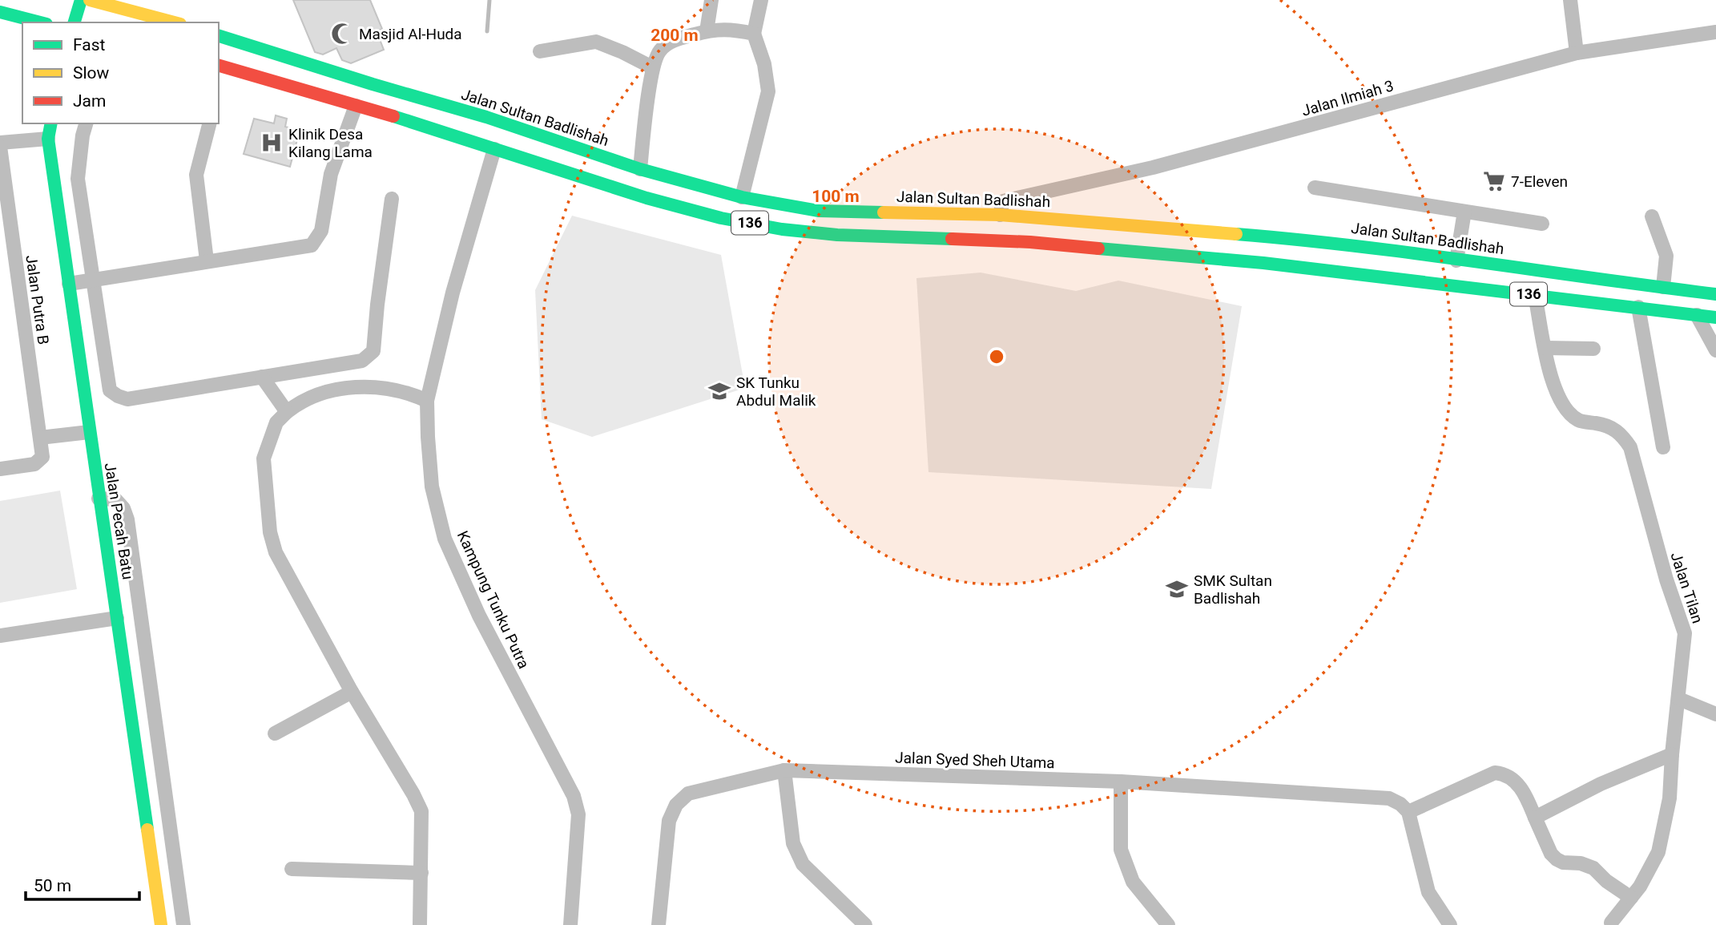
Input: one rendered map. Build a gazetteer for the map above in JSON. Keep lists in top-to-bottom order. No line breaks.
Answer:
{"streets":{"main road":["Jalan Sultan Badlishah","136","Jalan Pecah Batu"],"street":["Jalan Ilmiah 3","Jalan Putra B","Jalan Tilan","Kampung Tunku Putra","Jalan Syed Sheh Utama"]},"crossings":[["Jalan Ilmiah 3","Jalan Sultan Badlishah"],["136","Jalan Tilan"],["136","Kampung Tunku Putra"]],"places":{"mosque":["Masjid Al-Huda"],"hospital":["Klinik Desa Kilang Lama"],"supermarket":["7-Eleven"],"school or university":["SK Tunku Abdul Malik","SMK Sultan Badlishah"]},"legend":["Fast","Slow","Jam"],"scale_bar":"50 m","rings":["200 m","100 m"]}
